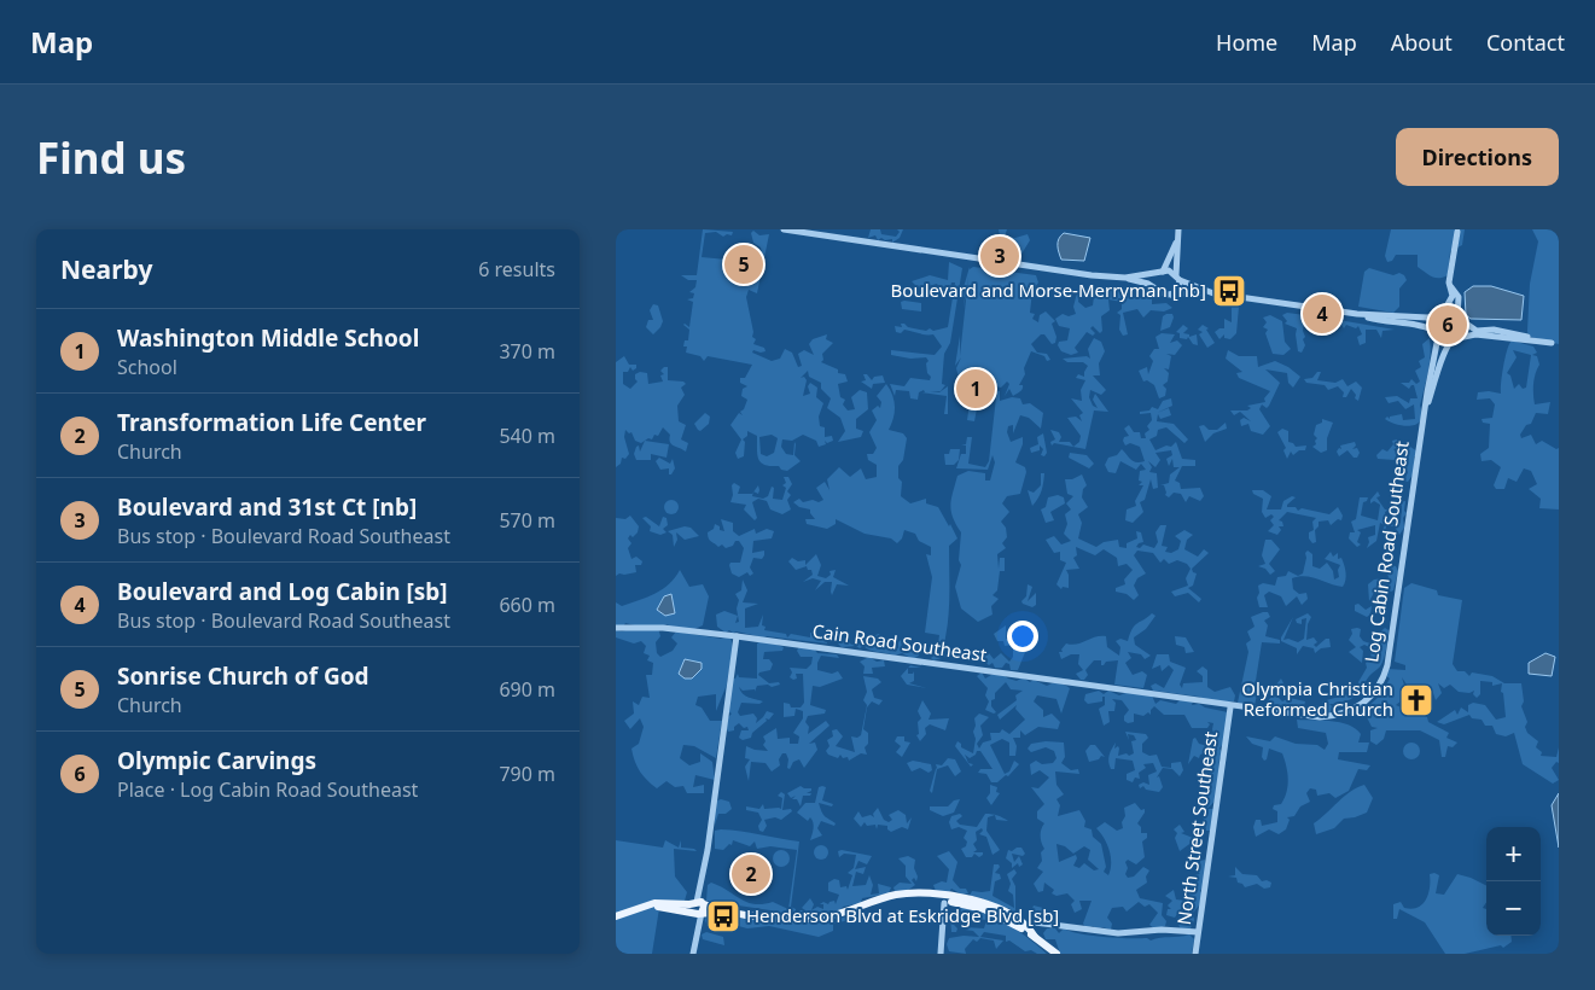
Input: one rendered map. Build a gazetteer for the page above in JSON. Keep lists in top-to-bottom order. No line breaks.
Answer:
{"streets":{"street":["Log Cabin Road Southeast","Cain Road Southeast","North Street Southeast"]},"crossings":[["Log Cabin Road Southeast","Cain Road Southeast"],["Cain Road Southeast","North Street Southeast"]],"places":{"bus stop":["Boulevard and Morse-Merryman [nb]","Henderson Blvd at Eskridge Blvd [sb]"],"church":["Olympia Christian Reformed Church"]},"page":{"header":"Map","nav":["Home","Map","About","Contact"],"buttons":"Directions","title":"Find us","heading":["Nearby","6 results"],"pins":["3","5","4","6","1","2"],"list":[{"mark":"1","name":"Washington Middle School","note":"School","value":"370 m"},{"mark":"2","name":"Transformation Life Center","note":"Church","value":"540 m"},{"mark":"3","name":"Boulevard and 31st Ct [nb]","note":"Bus stop · Boulevard Road Southeast","value":"570 m"},{"mark":"4","name":"Boulevard and Log Cabin [sb]","note":"Bus stop · Boulevard Road Southeast","value":"660 m"},{"mark":"5","name":"Sonrise Church of God","note":"Church","value":"690 m"},{"mark":"6","name":"Olympic Carvings","note":"Place · Log Cabin Road Southeast","value":"790 m"}],"map_buttons":["+","−"]}}
